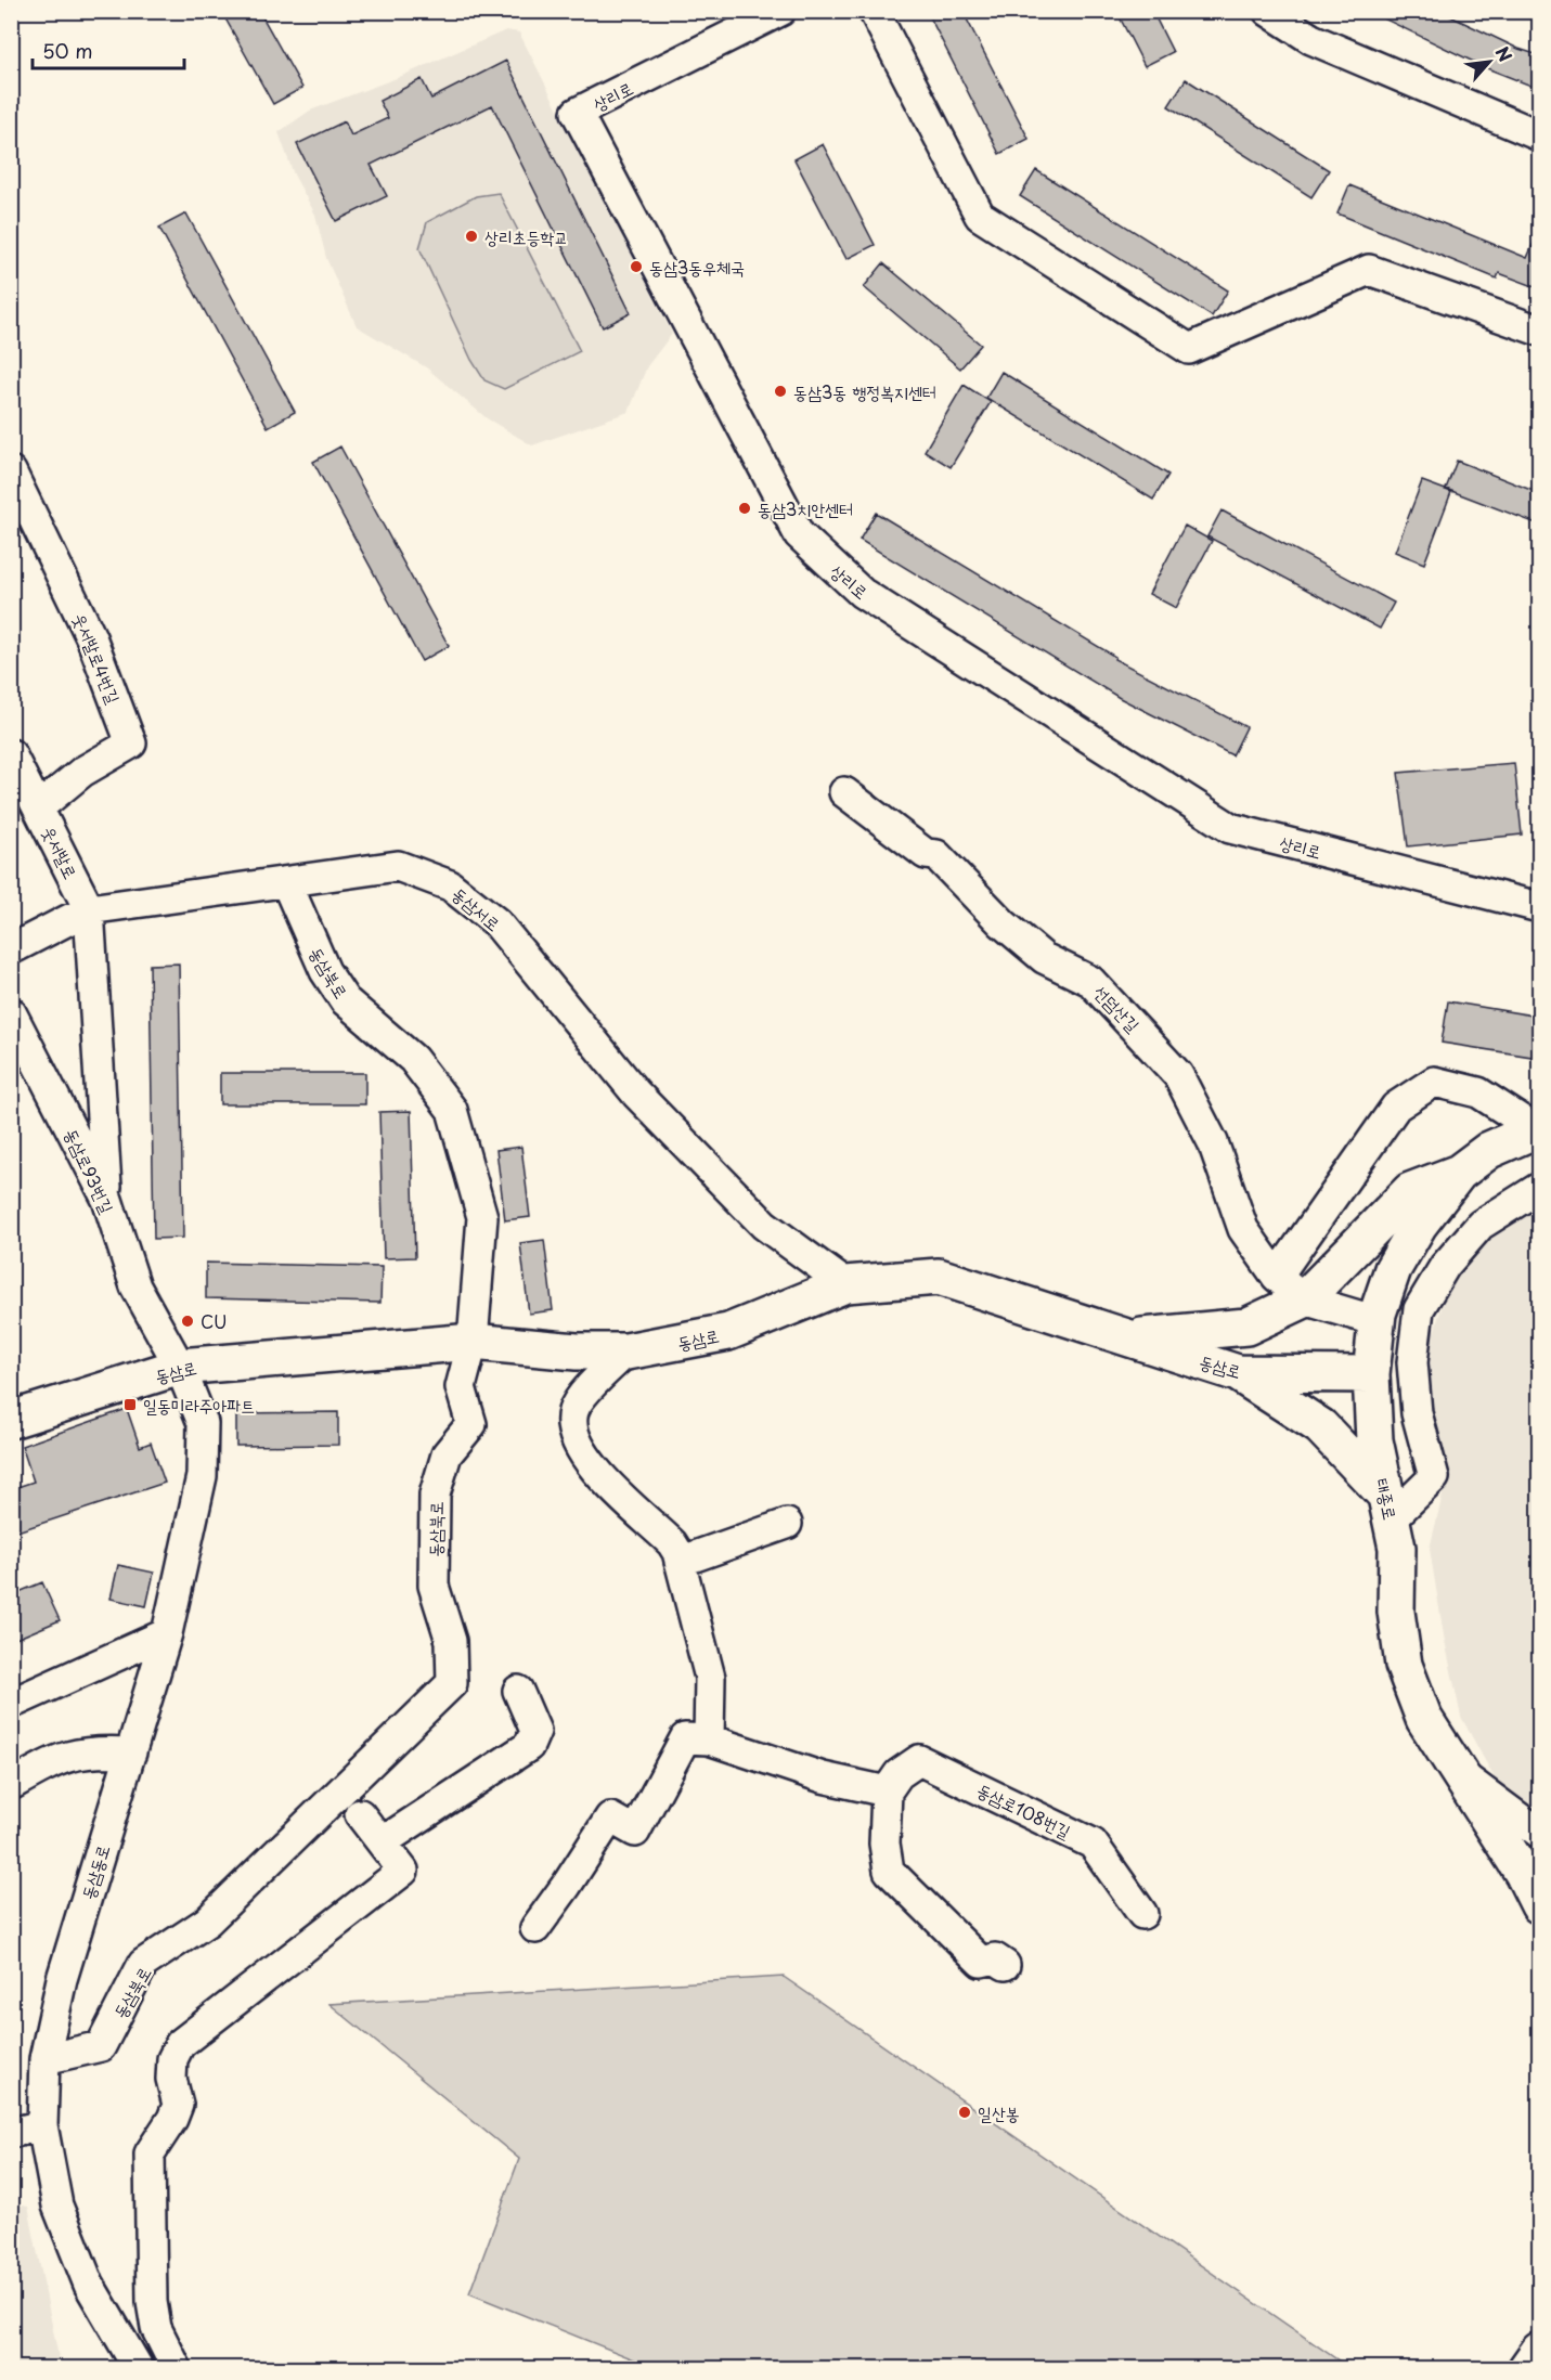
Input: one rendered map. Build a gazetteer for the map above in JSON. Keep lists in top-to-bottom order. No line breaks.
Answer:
{"streets":{"main road":["동삼로","태종로"],"street":["상리로","웃서발로4번길","웃서발로","동삼서로","동삼북로","선덤산길","동삼로93번길","동삼로108번길","동삼동로"]},"crossings":[["웃서발로4번길","웃서발로"],["웃서발로","동삼서로"],["동삼서로","동삼북로"],["동삼서로","동삼로"],["동삼북로","동삼로"],["동삼북로","동삼동로"],["동삼로93번길","동삼로"],["동삼로93번길","동삼동로"],["동삼로","태종로"],["동삼로","동삼동로"]],"places":{"other":["상리초등학교","동삼3동우체국","동삼3동 행정복지센터","동삼3치안센터","CU","일산봉"],"transit":["일동미라주아파트"]},"scale_bar":"50 m","north":"top right"}
